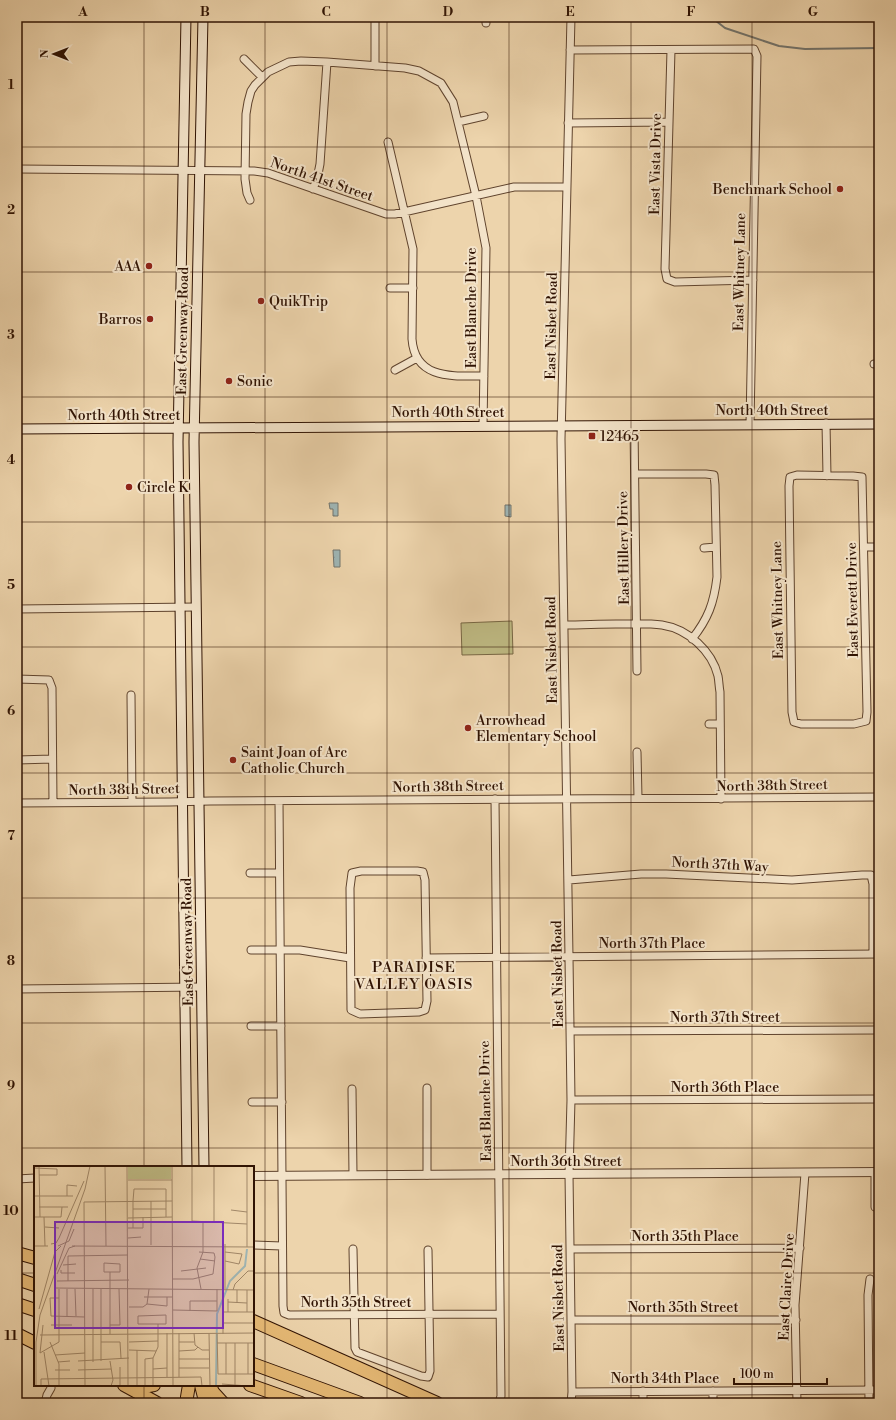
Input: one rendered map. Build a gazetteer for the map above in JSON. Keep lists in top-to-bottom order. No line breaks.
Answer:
{"streets":{"main road":["East Greenway Road","North 40th Street"],"street":["East Vista Drive","North 41st Street","East Whitney Lane","East Blanche Drive","East Nisbet Road","East Hillery Drive","East Everett Drive","North 38th Street","North 37th Way","North 37th Place","North 37th Street","North 36th Place","North 36th Street","North 35th Place","East Claire Drive","North 35th Street","North 34th Place"]},"crossings":[["East Vista Drive","East Whitney Lane"],["North 41st Street","East Blanche Drive"],["North 41st Street","East Nisbet Road"],["North 41st Street","East Greenway Road"],["East Whitney Lane","North 40th Street"],["East Whitney Lane","East Everett Drive"],["East Blanche Drive","North 40th Street"],["East Blanche Drive","North 38th Street"],["East Blanche Drive","North 37th Place"],["East Blanche Drive","North 36th Street"],["East Blanche Drive","North 35th Street"],["East Nisbet Road","North 40th Street"],["East Nisbet Road","North 38th Street"],["East Nisbet Road","North 37th Way"],["East Nisbet Road","North 37th Place"],["East Nisbet Road","North 37th Street"],["East Nisbet Road","North 36th Place"],["East Nisbet Road","North 36th Street"],["East Nisbet Road","North 35th Place"],["East Nisbet Road","North 35th Street"],["East Nisbet Road","North 34th Place"],["East Greenway Road","North 40th Street"],["East Greenway Road","North 38th Street"],["North 40th Street","East Hillery Drive"],["North 37th Way","North 37th Place"],["North 36th Street","East Claire Drive"],["North 35th Place","East Claire Drive"],["East Claire Drive","North 35th Street"],["East Claire Drive","North 34th Place"]],"districts":["PARADISE VALLEY OASIS"],"places":{"other":["Benchmark School","AAA","QuikTrip","Barros","Sonic","Circle K","Arrowhead Elementary School","Saint Joan of Arc Catholic Church"],"transit":["12465"]},"scale_bar":"100 m","north":"left","grid":{"columns":["A","B","C","D","E","F","G"],"rows":["1","2","3","4","5","6","7","8","9","10","11"]}}
